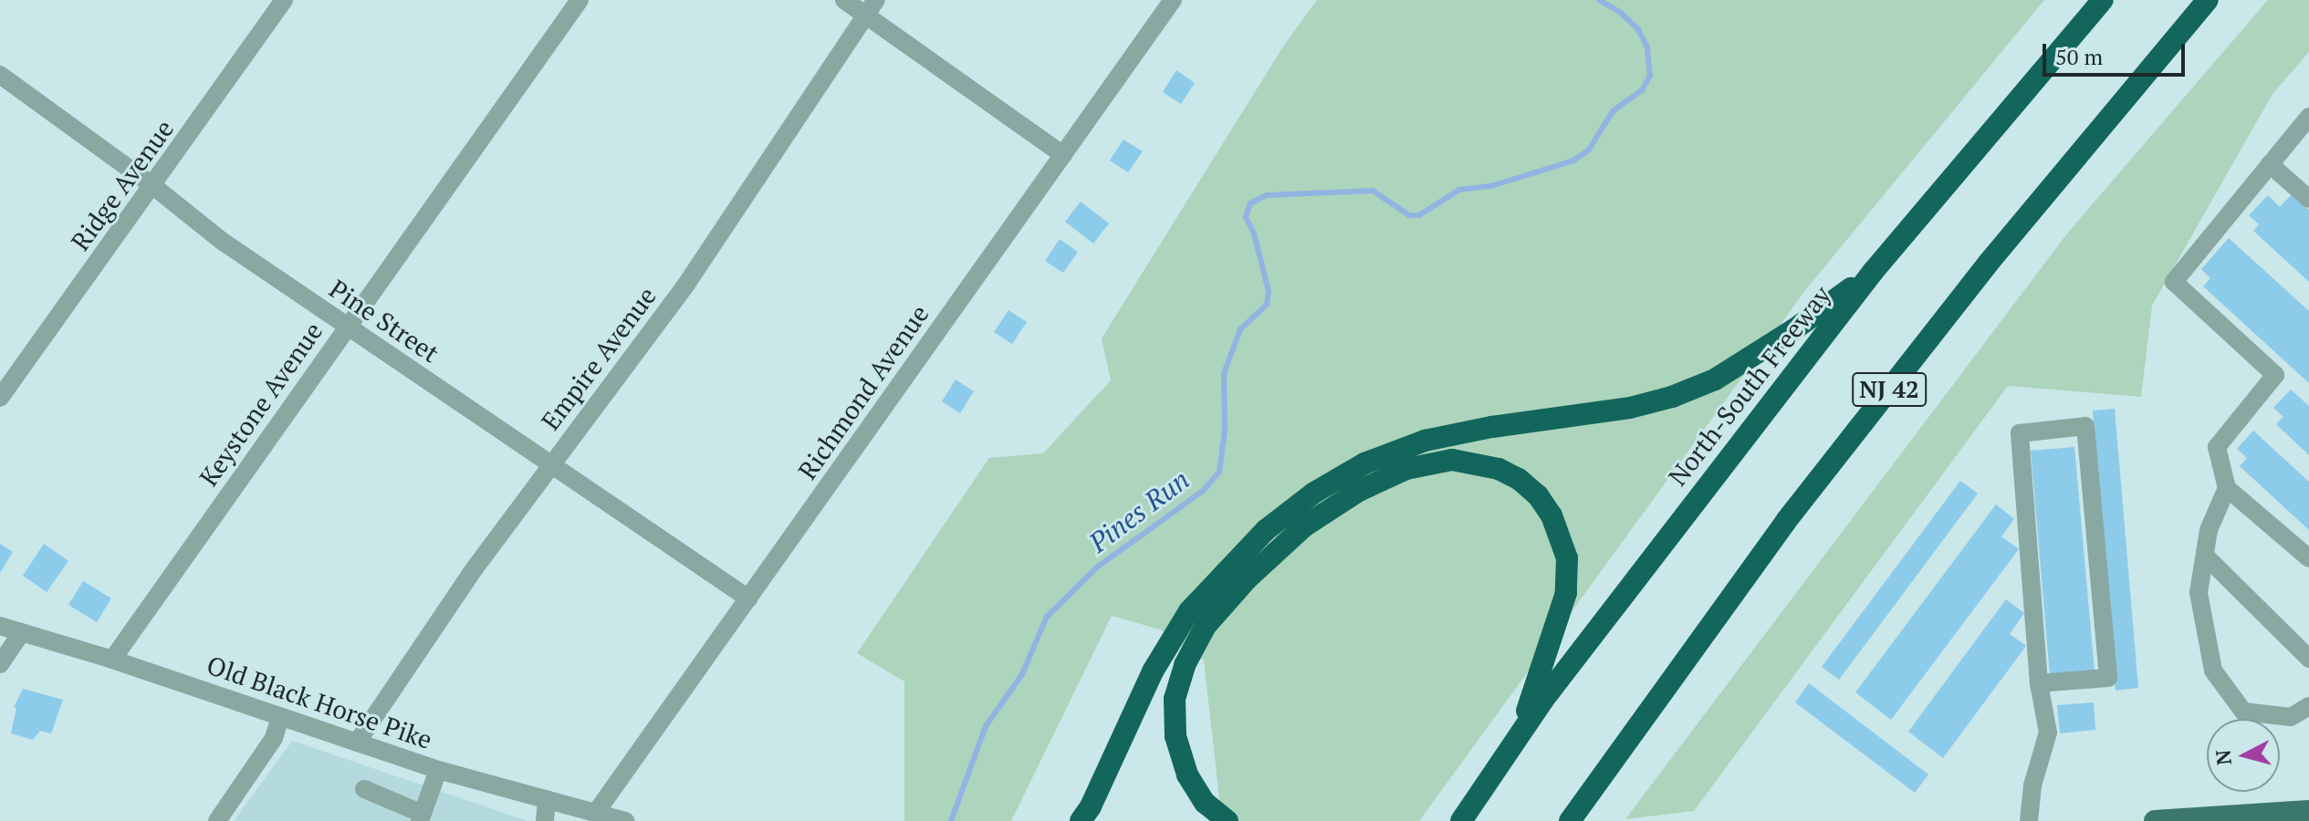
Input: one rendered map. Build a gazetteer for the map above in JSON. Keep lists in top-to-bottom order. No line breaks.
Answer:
{"streets":{"highway":["North-South Freeway","NJ 42"],"street":["Ridge Avenue","Pine Street","Empire Avenue","Richmond Avenue","Keystone Avenue","Old Black Horse Pike"]},"crossings":[["Ridge Avenue","Pine Street"],["Pine Street","Empire Avenue"],["Pine Street","Richmond Avenue"],["Pine Street","Keystone Avenue"],["Empire Avenue","Old Black Horse Pike"],["Richmond Avenue","Old Black Horse Pike"],["Keystone Avenue","Old Black Horse Pike"]],"water":["Pines Run"],"scale_bar":"50 m","north":"left"}
